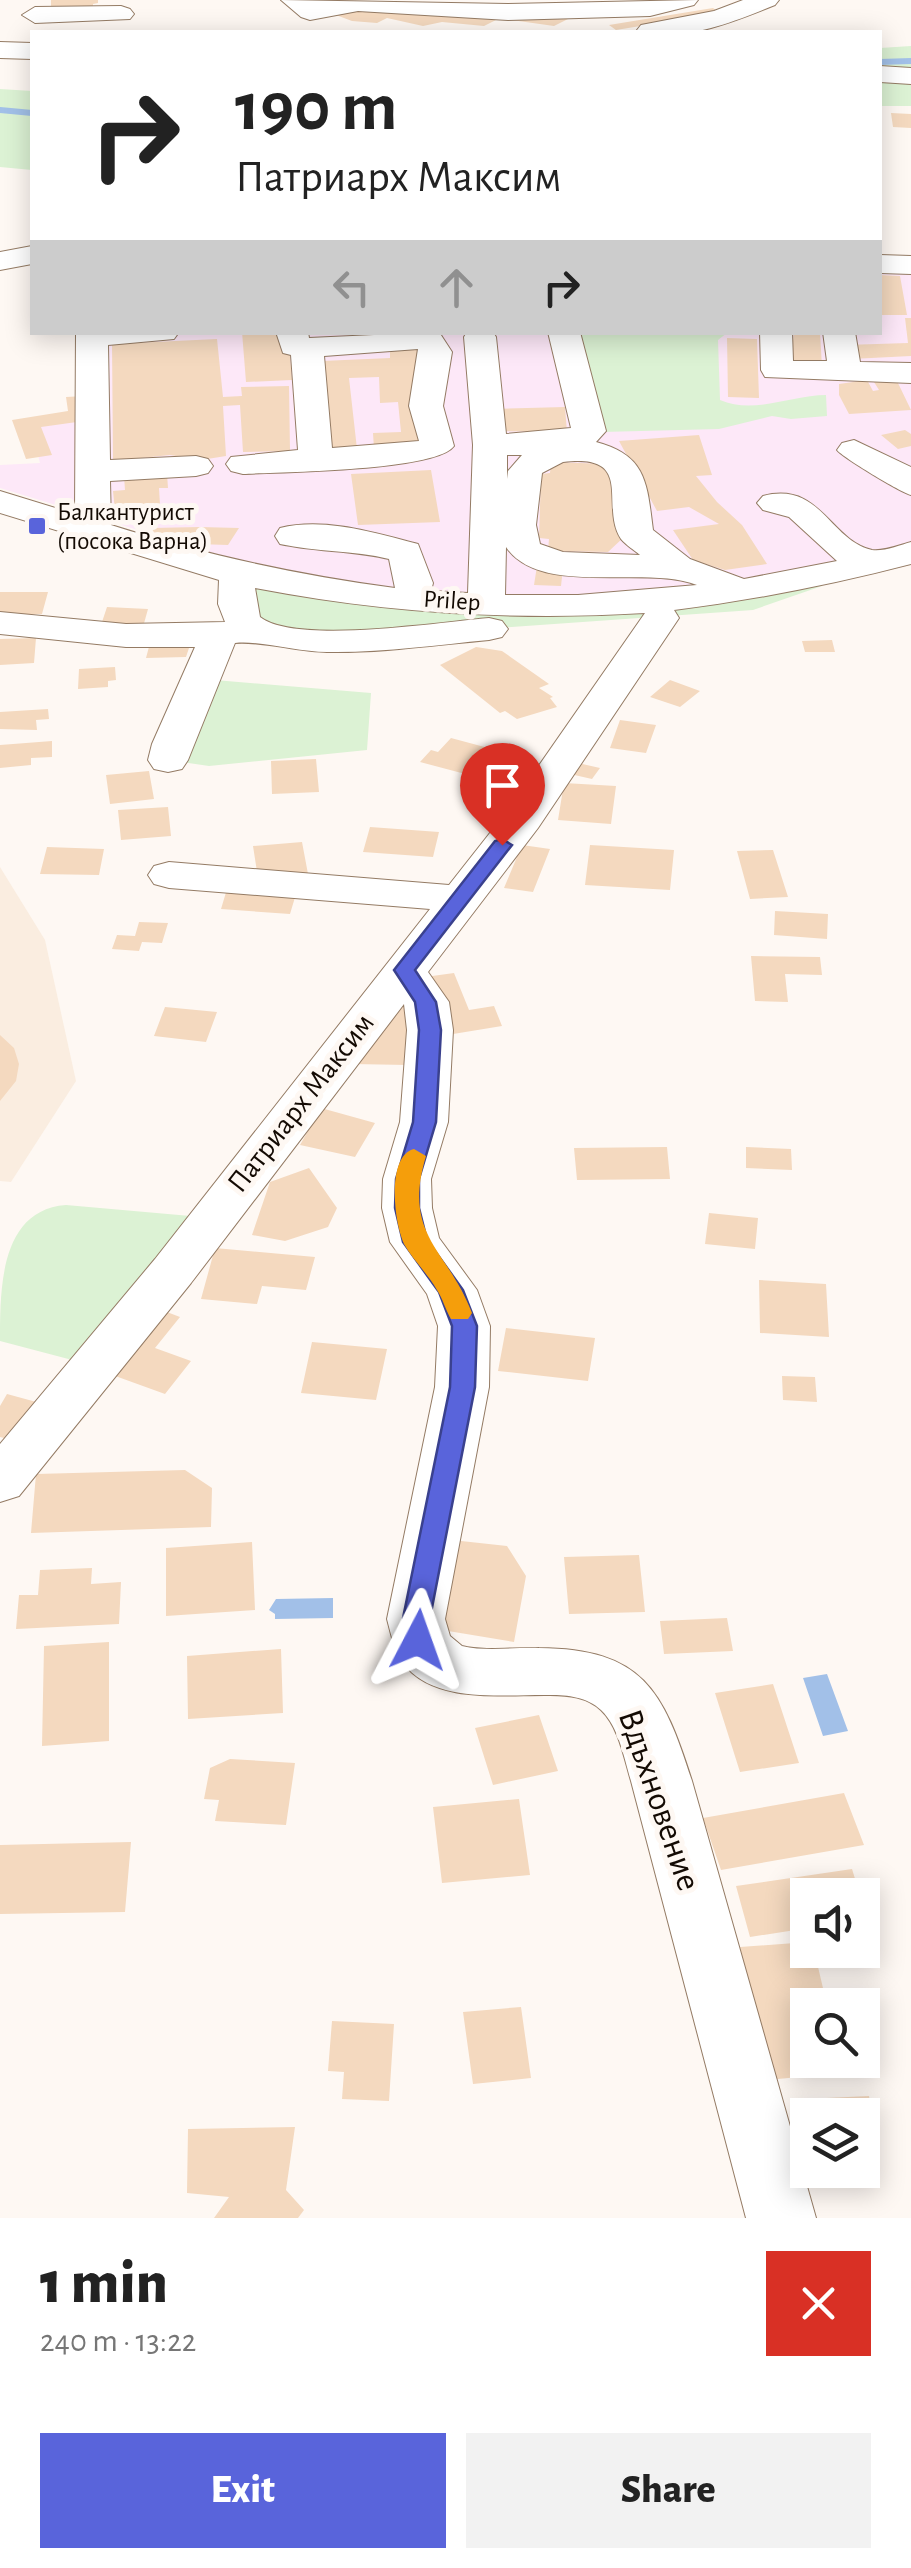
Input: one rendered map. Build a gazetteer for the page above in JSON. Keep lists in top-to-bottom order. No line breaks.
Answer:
{"streets":{"street":["Prilep","Патриарх Максим","Вдъхновение"]},"crossings":[["Патриарх Максим","Вдъхновение"]],"places":{"transit":["Балкантурист (посока Варна)"]},"page":{"turn":["190 m","Патриарх Максим"],"heading":["1 min","240 m · 13:22"],"buttons":["Exit","Share"]}}
